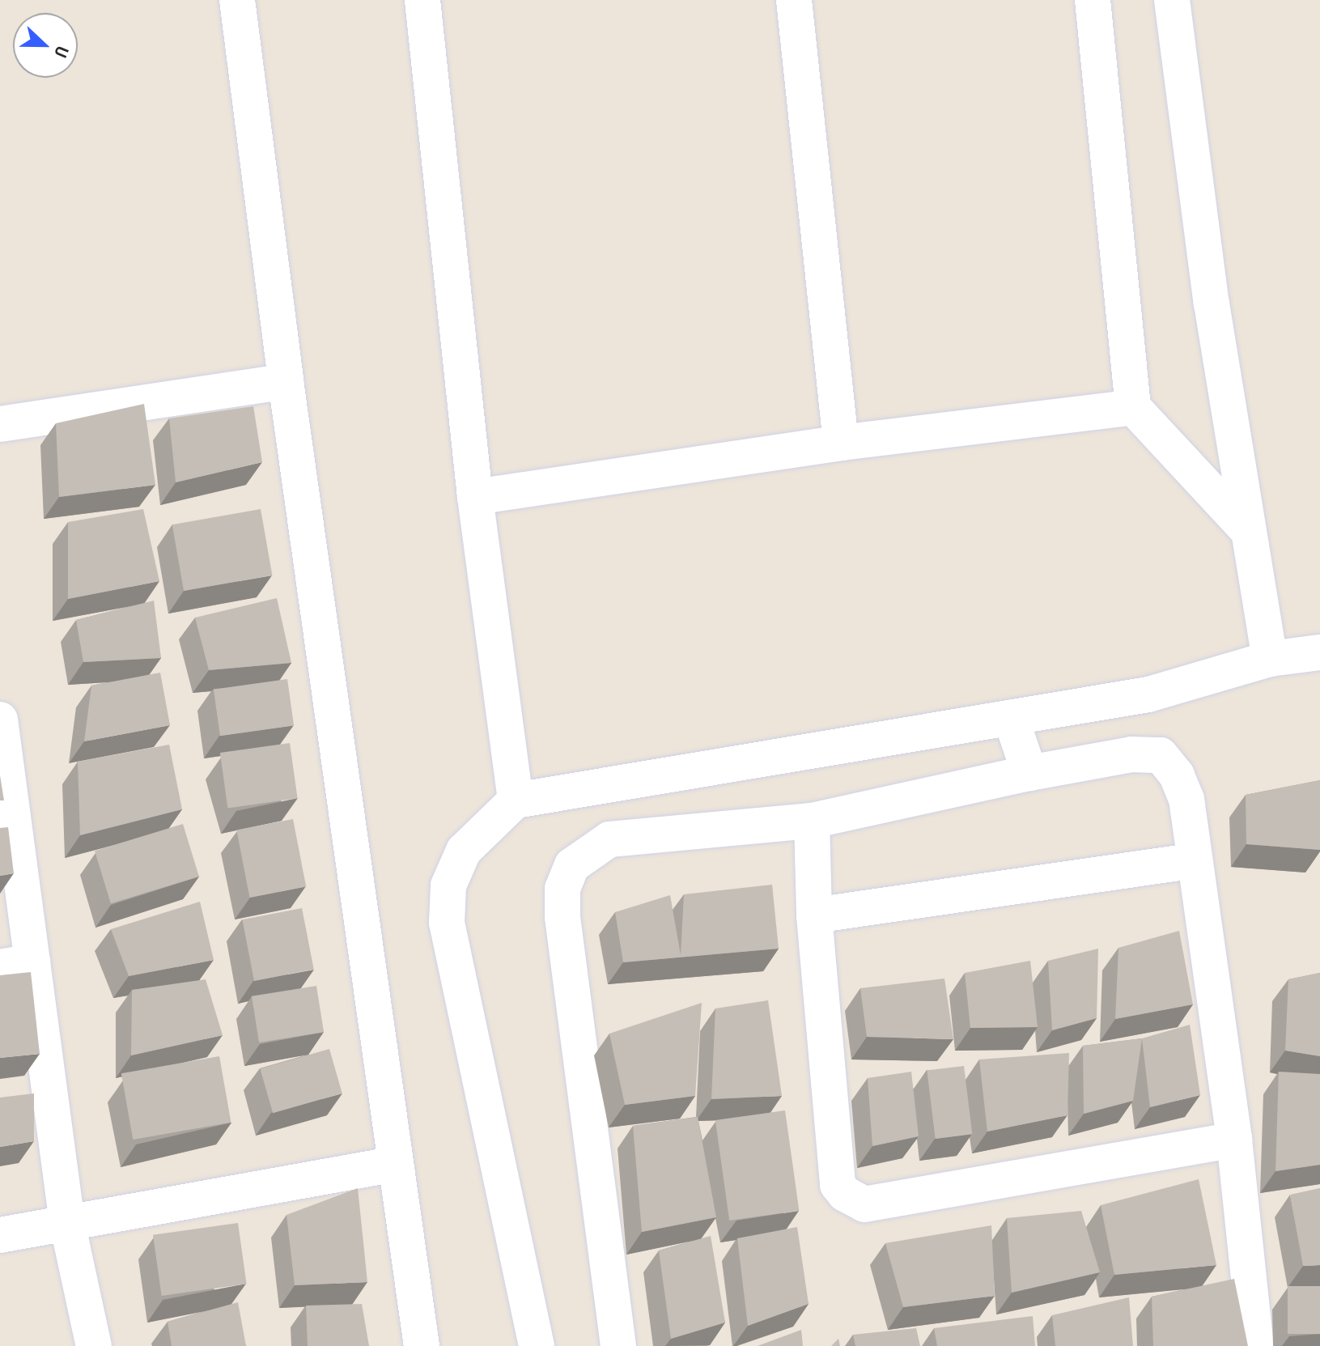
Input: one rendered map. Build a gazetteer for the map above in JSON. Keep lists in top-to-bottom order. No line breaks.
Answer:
{"north":"right"}
